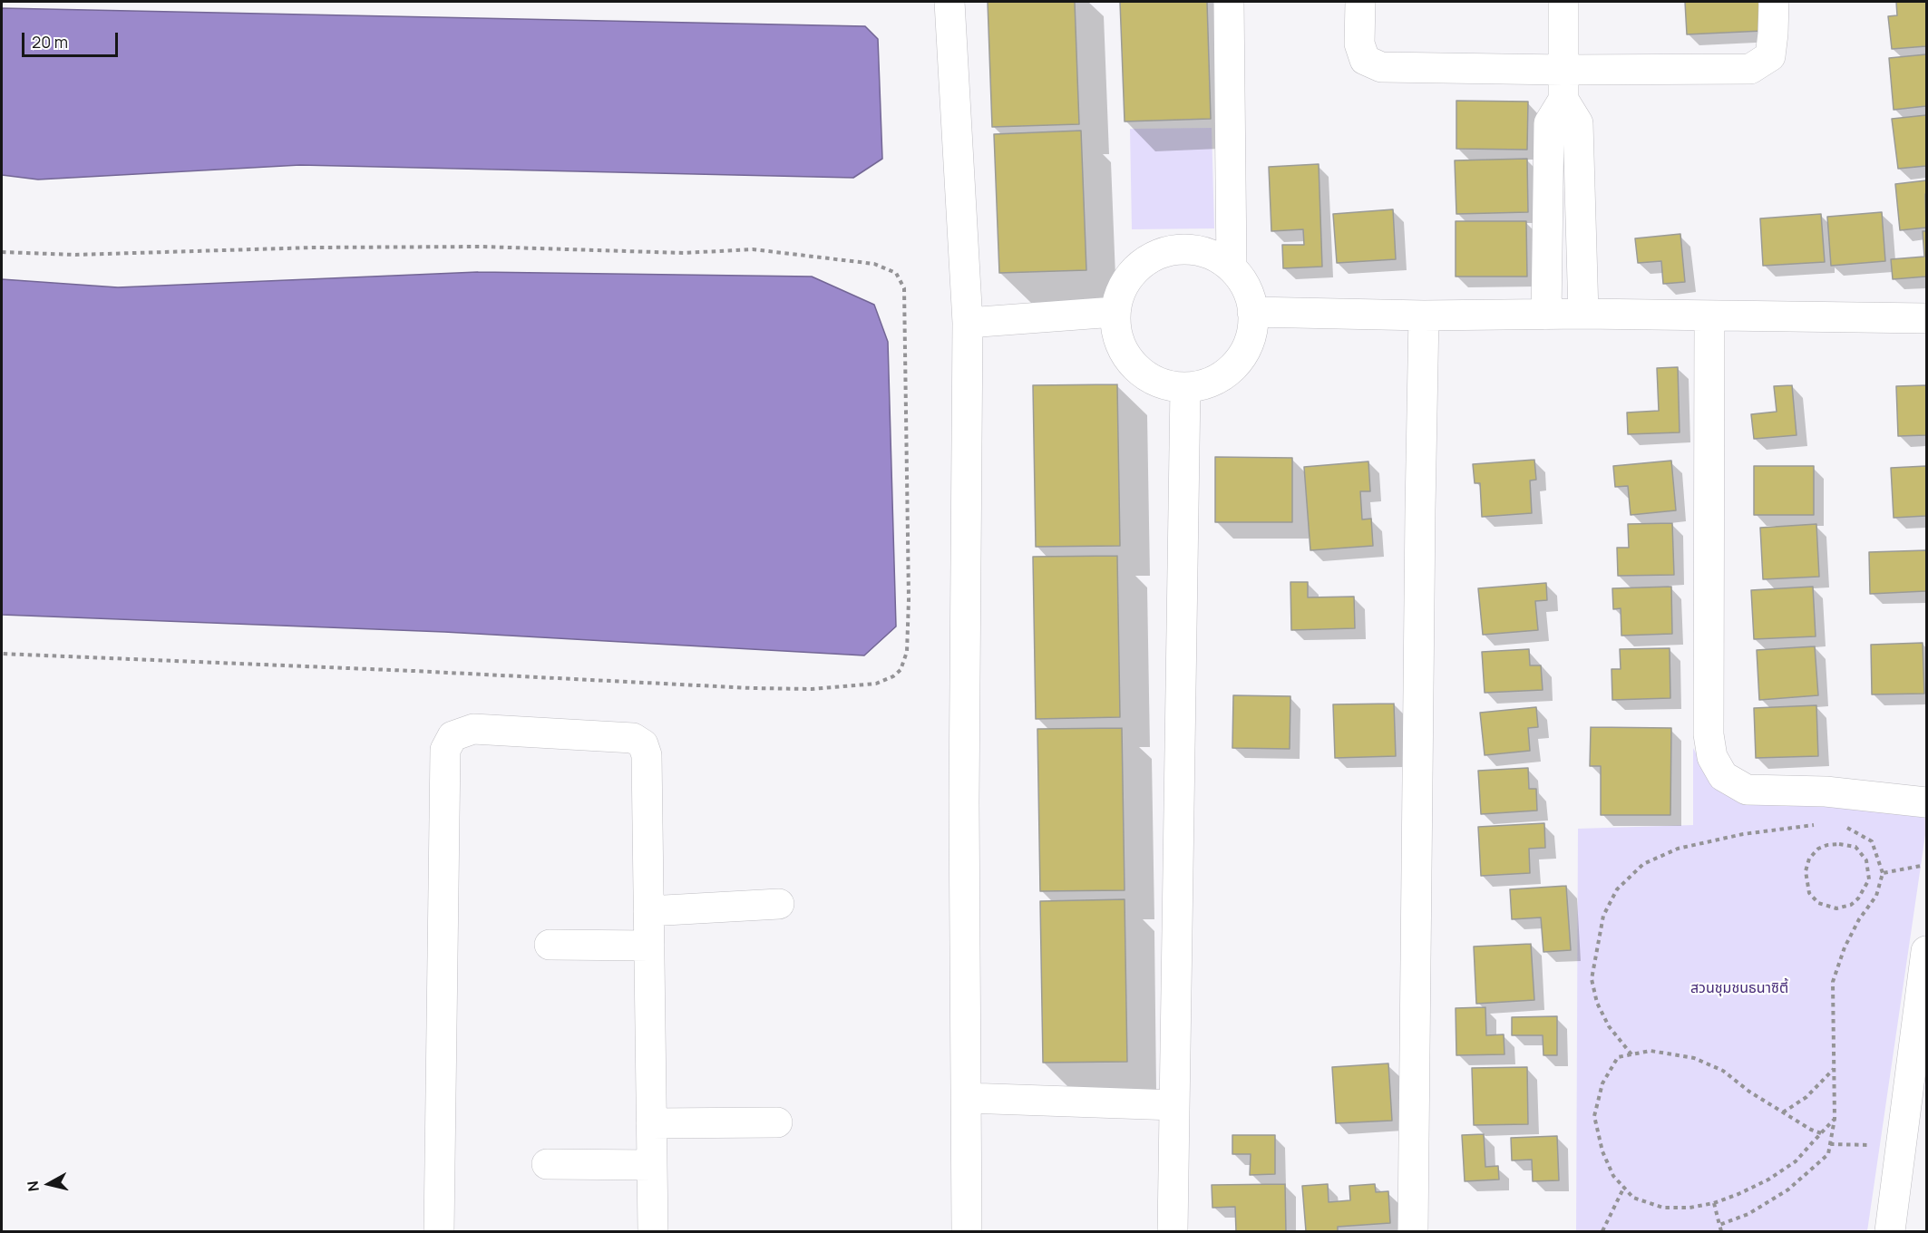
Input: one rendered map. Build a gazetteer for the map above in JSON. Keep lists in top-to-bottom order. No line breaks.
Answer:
{"parks":["สวนชุมชนธนาซิตี้"],"scale_bar":"20 m","north":"left"}
